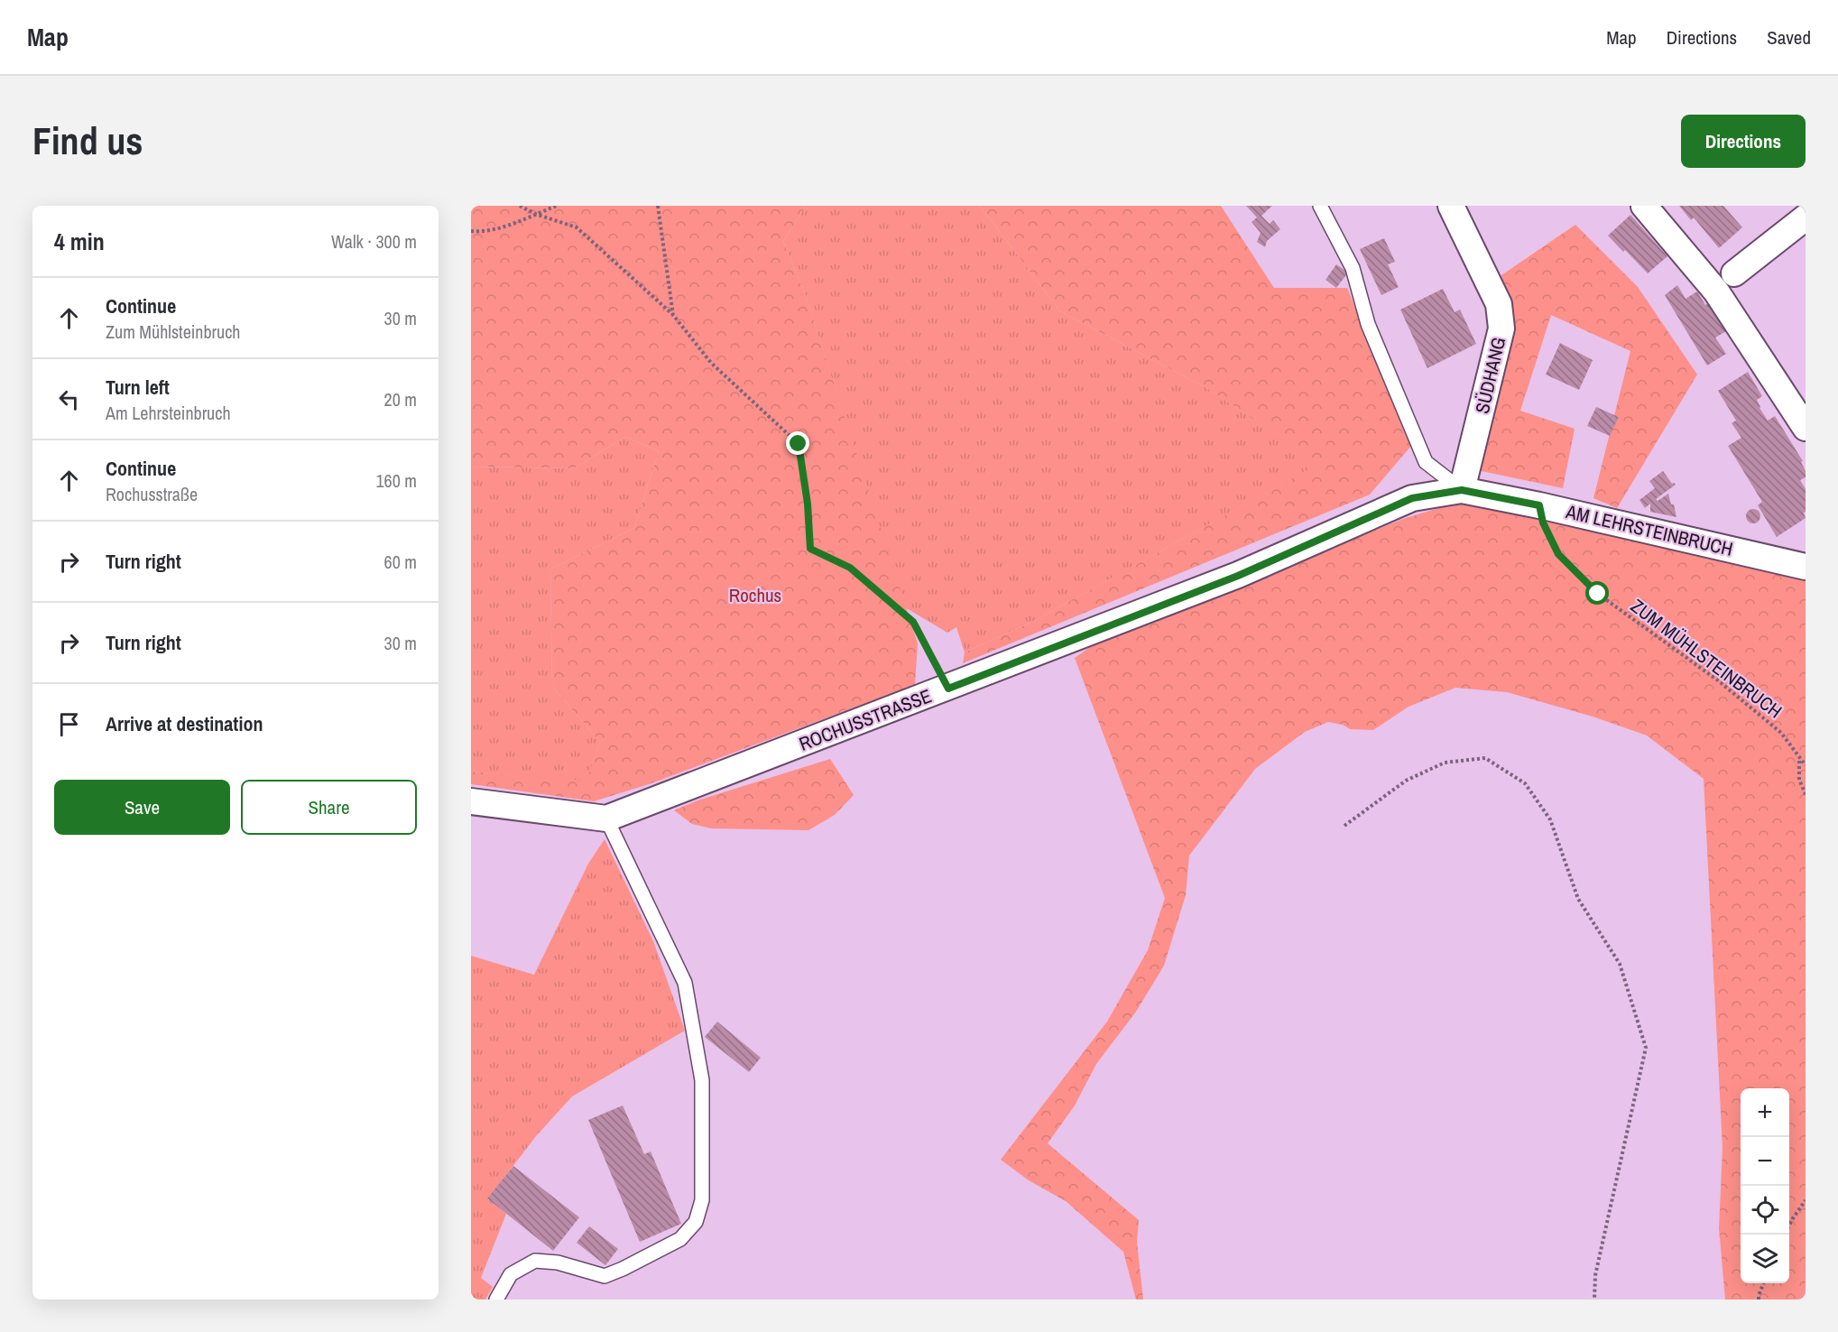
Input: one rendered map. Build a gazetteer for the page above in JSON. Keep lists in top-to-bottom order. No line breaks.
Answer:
{"streets":{"street":["SÜDHANG","AM LEHRSTEINBRUCH","ROCHUSSTRASSE"],"path":["ZUM MÜHLSTEINBRUCH"]},"crossings":[["SÜDHANG","AM LEHRSTEINBRUCH"],["SÜDHANG","ROCHUSSTRASSE"],["AM LEHRSTEINBRUCH","ZUM MÜHLSTEINBRUCH"],["AM LEHRSTEINBRUCH","ROCHUSSTRASSE"]],"parks":["Rochus"],"page":{"header":"Map","nav":["Map","Directions","Saved"],"buttons":["Directions",["Save","Share"]],"title":"Find us","heading":["4 min","Walk · 300 m"],"list":[["Continue","Zum Mühlsteinbruch","30 m"],["Turn left","Am Lehrsteinbruch","20 m"],["Continue","Rochusstraße","160 m"],["Turn right","60 m"],["Turn right","30 m"],"Arrive at destination"],"map_buttons":["+","−"]}}
